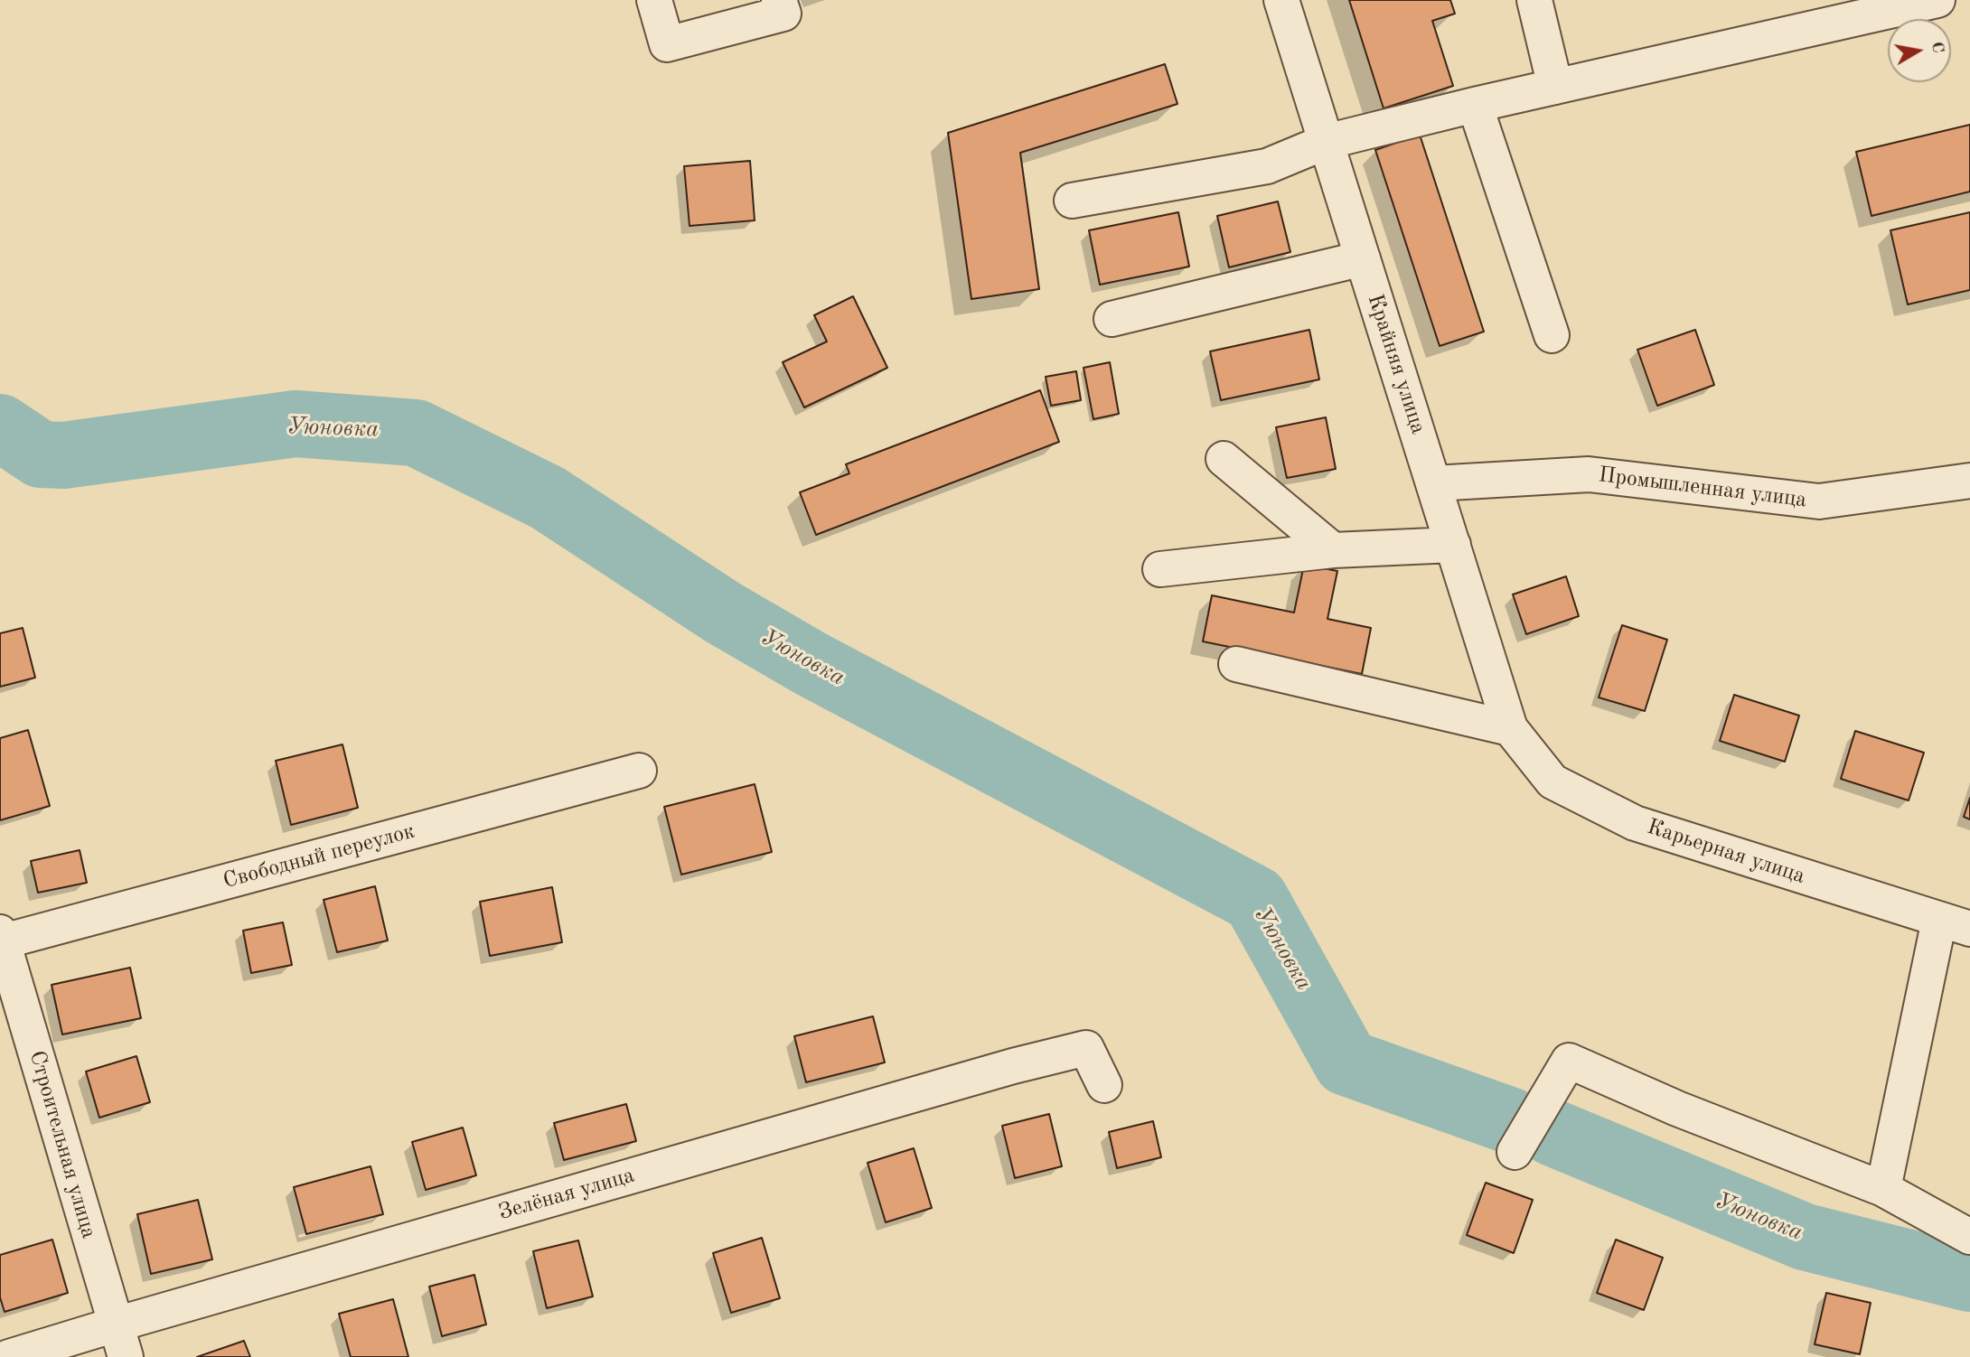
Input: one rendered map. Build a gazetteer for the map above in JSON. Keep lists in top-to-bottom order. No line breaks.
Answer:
{"streets":{"street":["Крайняя улица","Промышленная улица","Карьерная улица","Свободный переулок","Строительная улица","Зелёная улица"]},"crossings":[["Крайняя улица","Промышленная улица"],["Крайняя улица","Карьерная улица"],["Свободный переулок","Строительная улица"],["Строительная улица","Зелёная улица"]],"water":["Уюновка"],"north":"right"}
